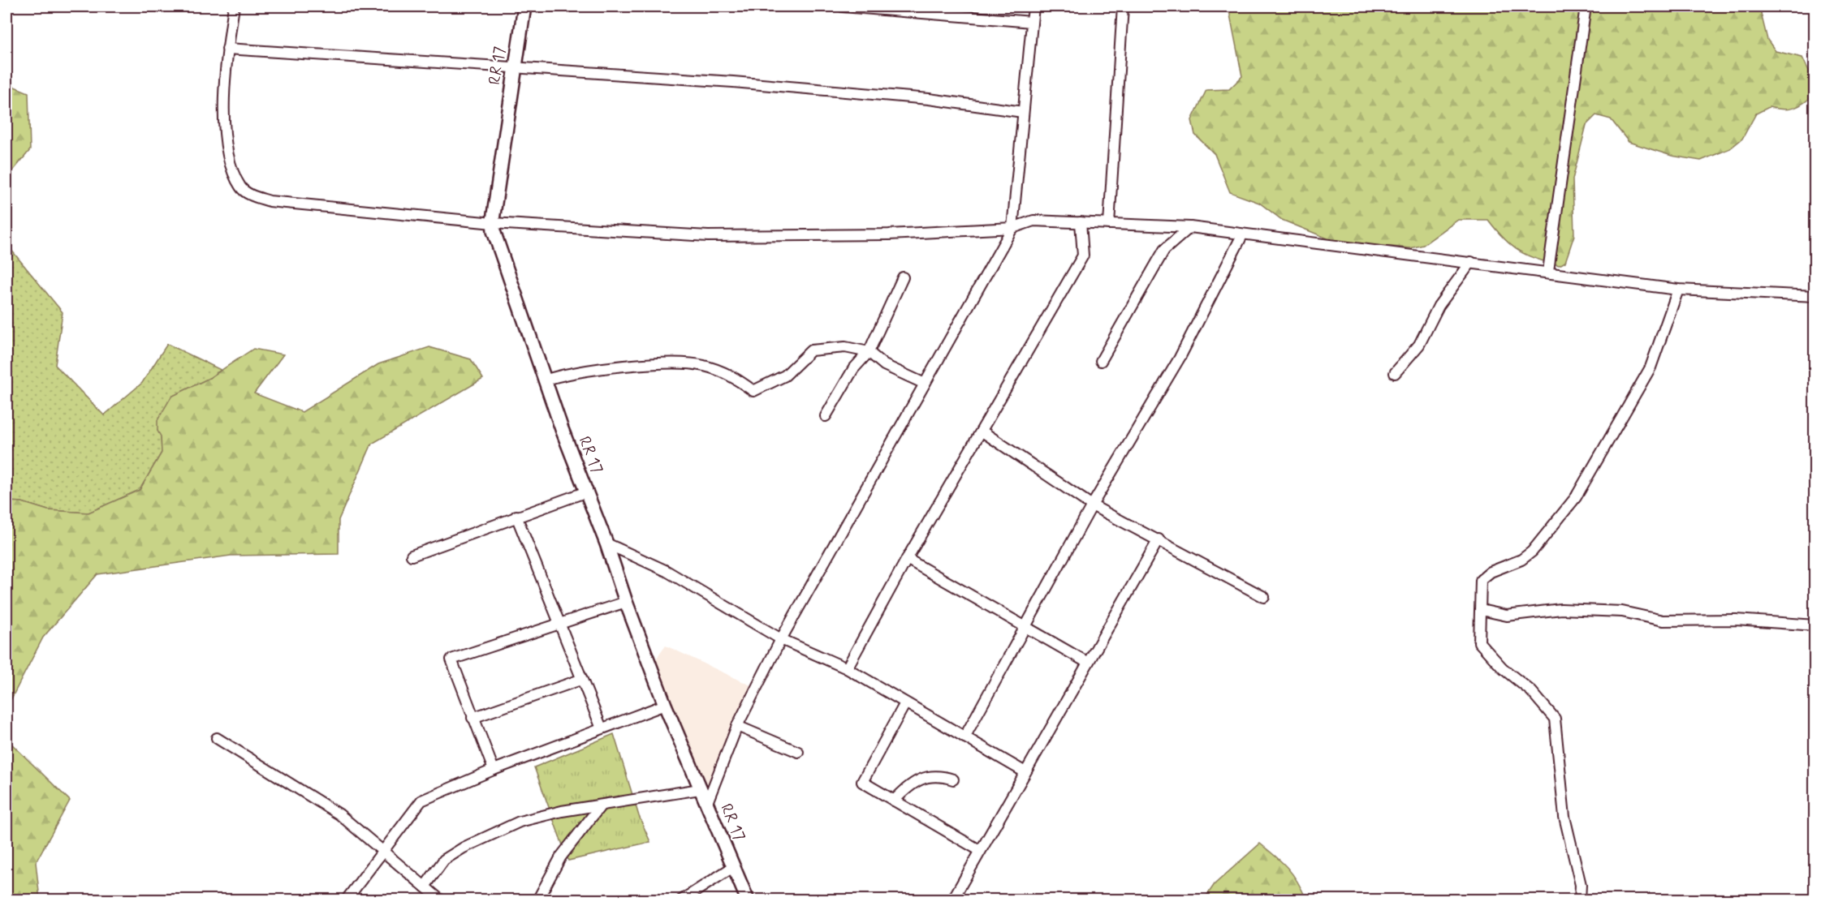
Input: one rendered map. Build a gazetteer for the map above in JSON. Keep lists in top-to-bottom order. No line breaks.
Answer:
{"streets":{"main road":["RR 17"]}}
